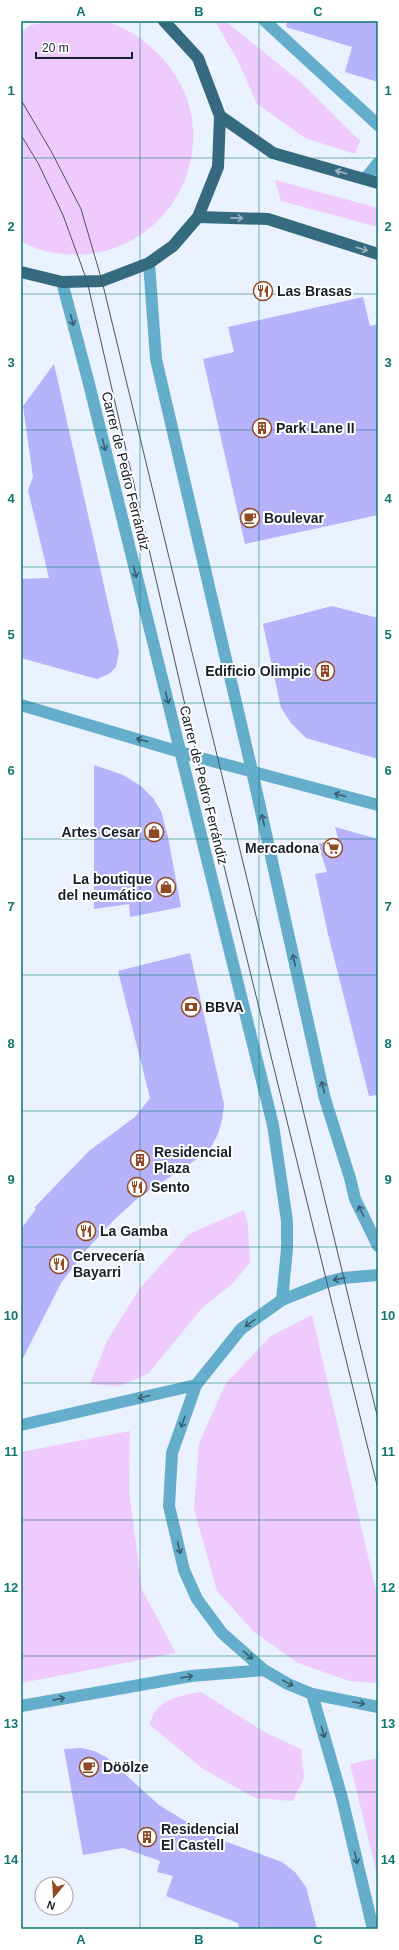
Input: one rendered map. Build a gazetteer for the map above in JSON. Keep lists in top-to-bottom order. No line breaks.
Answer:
{"streets":{"street":["Carrer de Pedro Ferrándiz"]},"places":{"restaurant":["Las Brasas","Sento","La Gamba","Cervecería Bayarri"],"building":["Park Lane II","Edificio Olimpic","Residencial Plaza","Residencial El Castell"],"cafe":["Boulevar","Döölze"],"shop":["Artes Cesar","La boutique del neumático"],"supermarket":["Mercadona"],"bank":["BBVA"]},"scale_bar":"20 m","north":"bottom","grid":{"columns":["A","B","C"],"rows":["1","2","3","4","5","6","7","8","9","10","11","12","13","14"]}}
